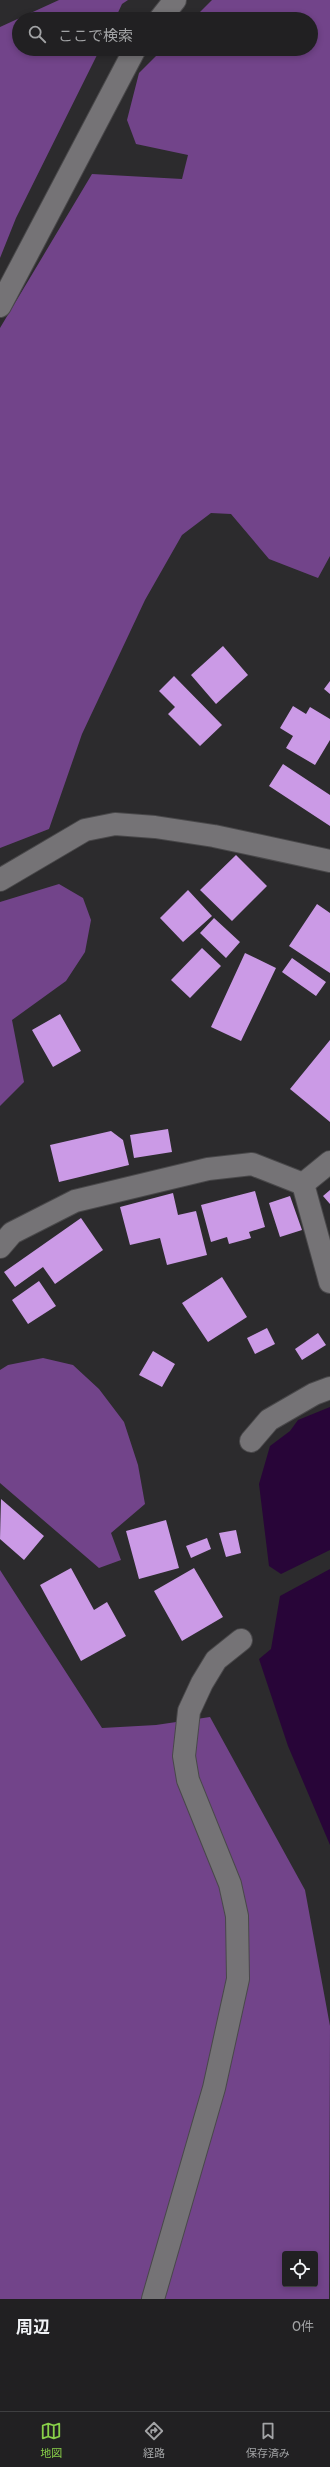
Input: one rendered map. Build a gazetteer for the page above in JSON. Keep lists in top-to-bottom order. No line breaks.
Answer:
{"page":{"search":"ここで検索","heading":["周辺","0件"],"nav":["地図","経路","保存済み"]}}
